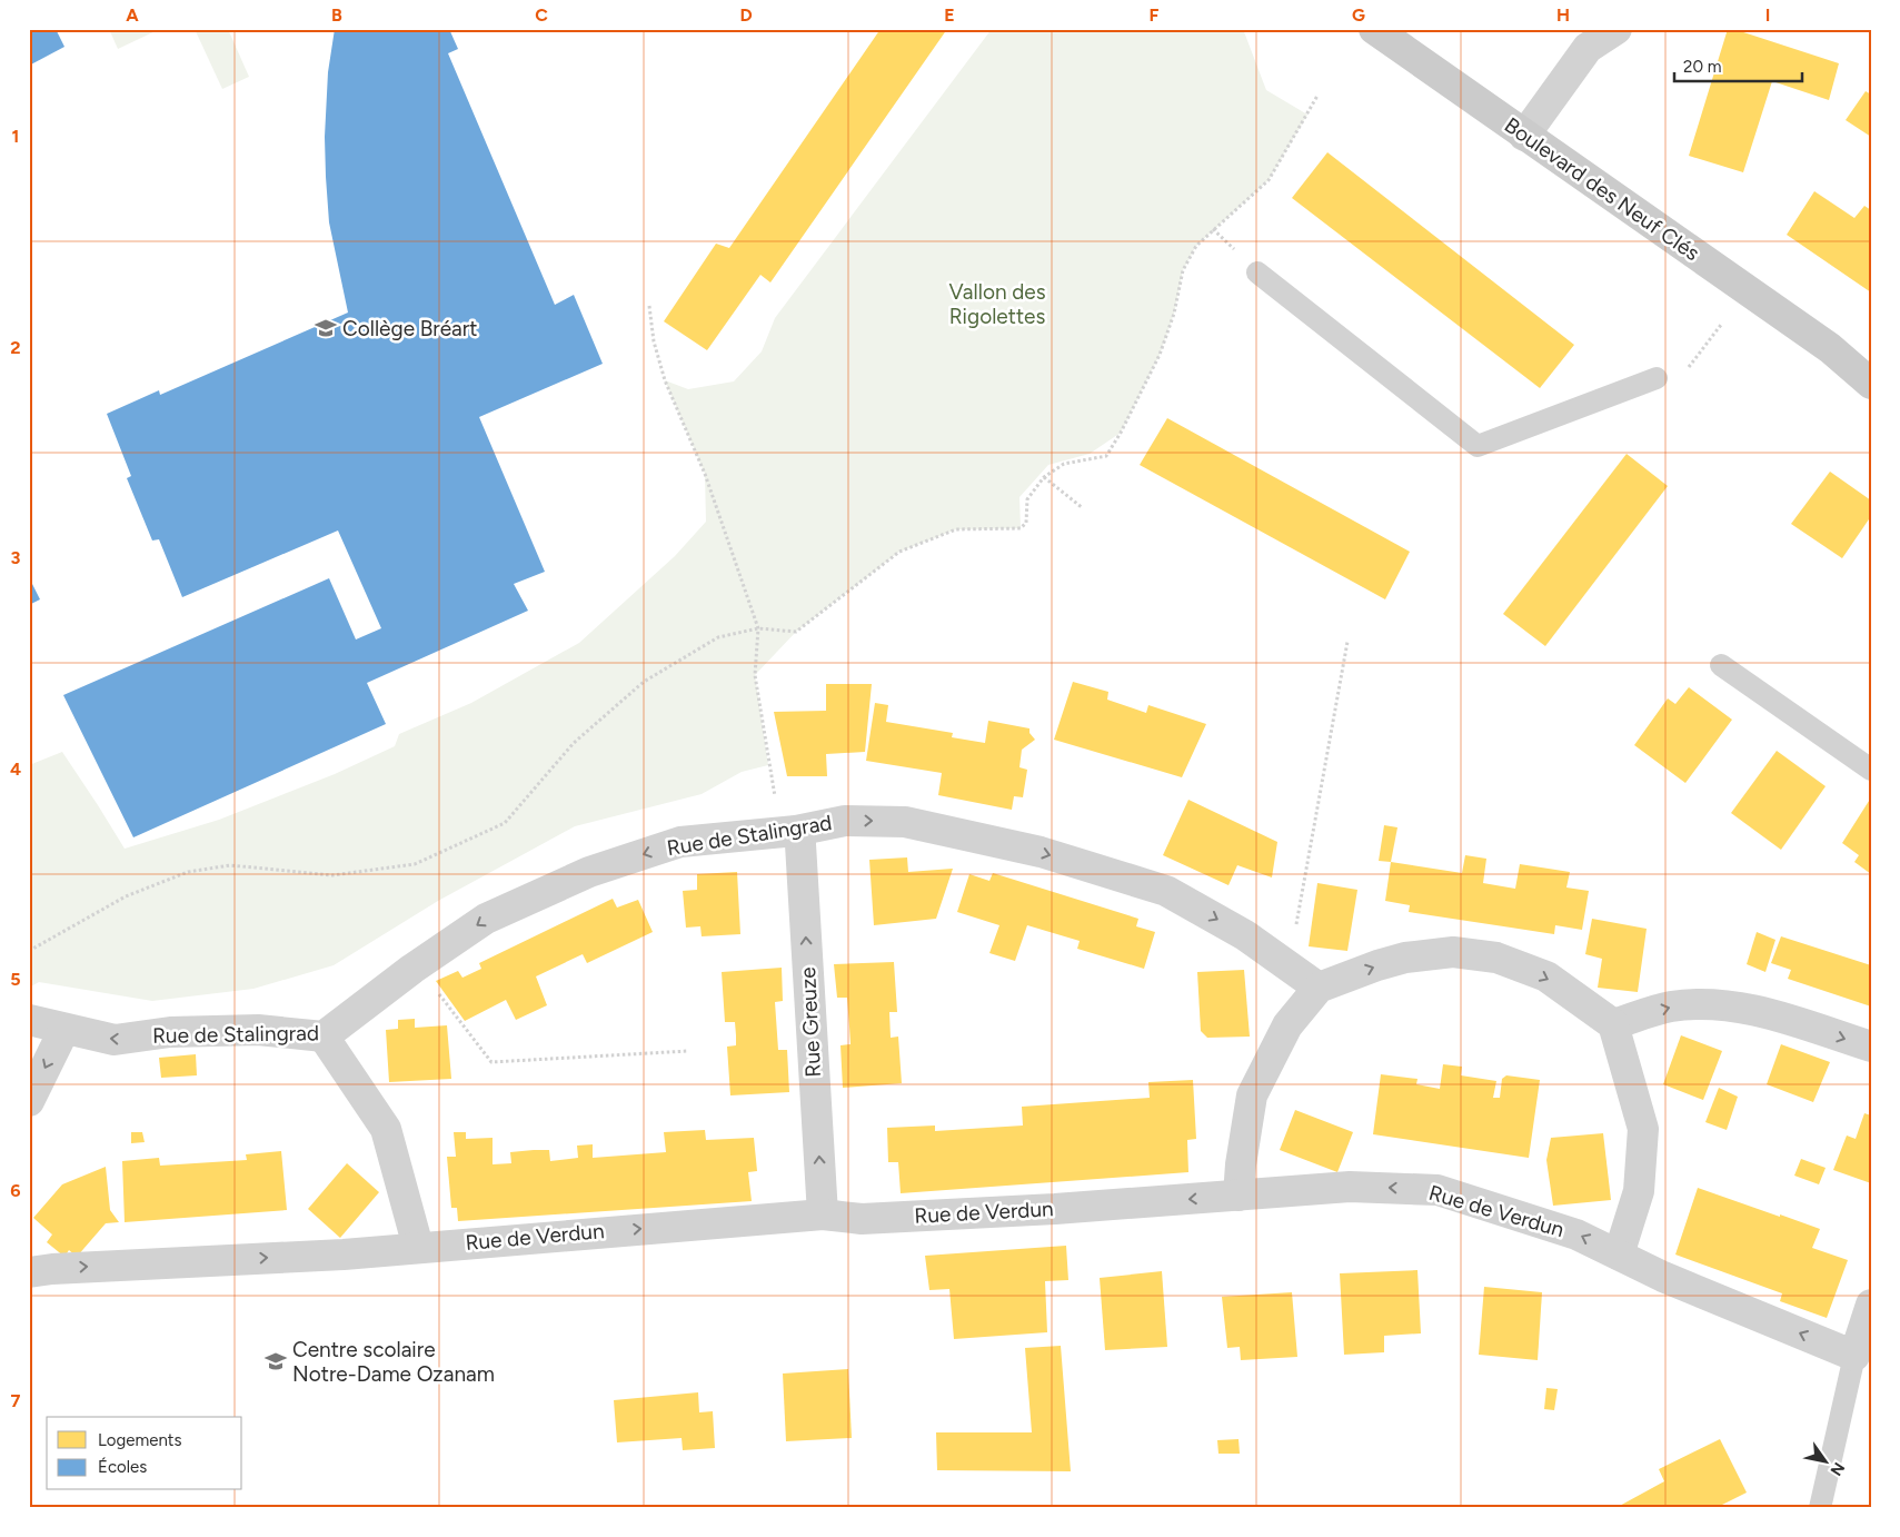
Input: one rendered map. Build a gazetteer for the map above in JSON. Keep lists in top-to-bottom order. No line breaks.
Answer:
{"streets":{"main road":["Boulevard des Neuf Clés"],"street":["Rue de Stalingrad","Rue Greuze","Rue de Verdun"]},"crossings":[["Rue de Stalingrad","Rue Greuze"],["Rue Greuze","Rue de Verdun"]],"one_way":["Rue Greuze"],"parks":["Vallon des Rigolettes"],"places":{"school or university":["Collège Bréart","Centre scolaire Notre-Dame Ozanam"]},"legend":["Logements","Écoles"],"scale_bar":"20 m","north":"bottom right","grid":{"columns":["A","B","C","D","E","F","G","H","I"],"rows":["1","2","3","4","5","6","7"]}}
